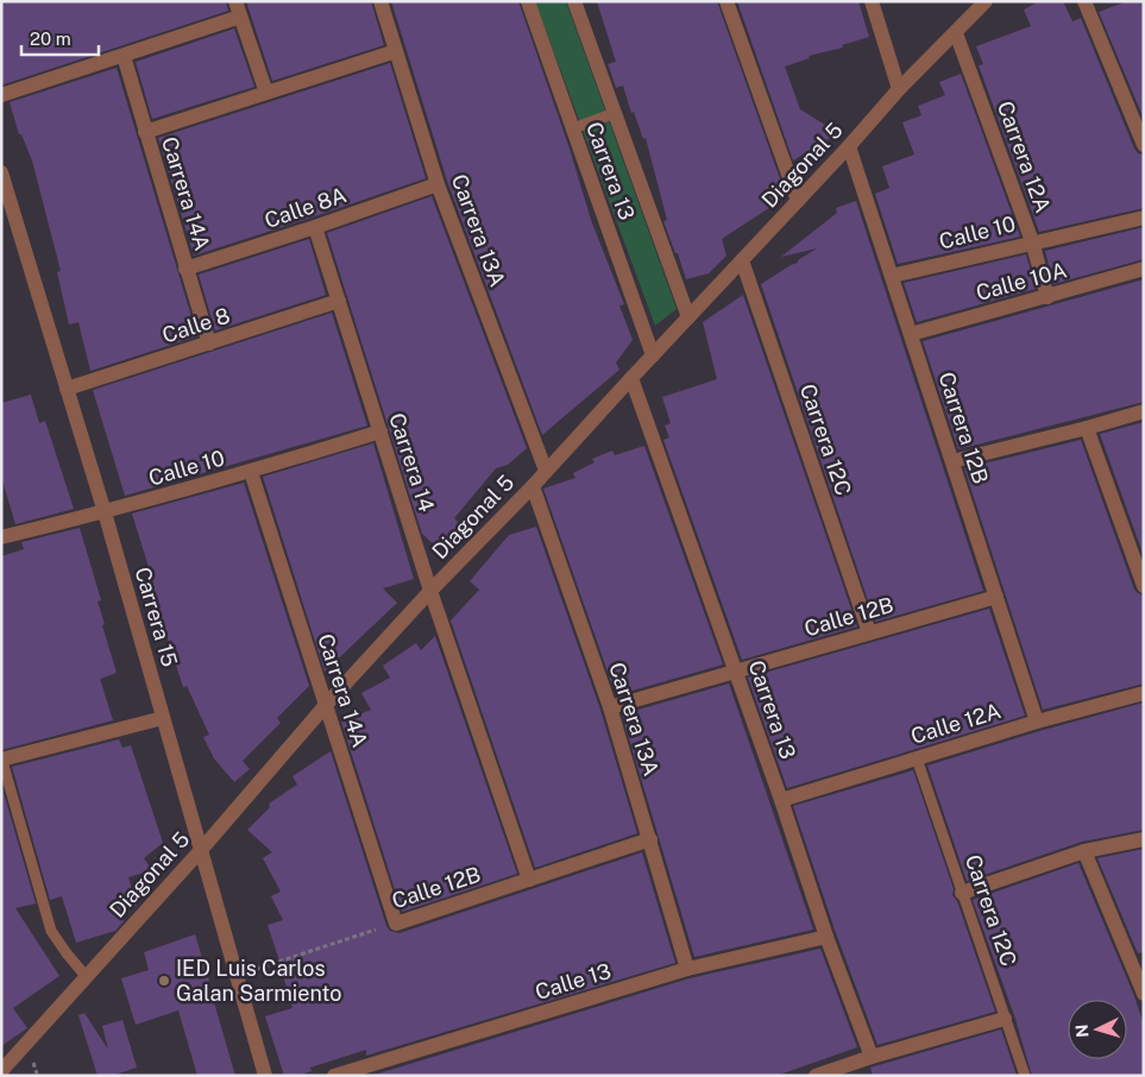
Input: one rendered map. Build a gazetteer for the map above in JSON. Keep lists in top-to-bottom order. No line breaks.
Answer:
{"streets":{"street":["Carrera 12A","Diagonal 5","Carrera 13","Carrera 14A","Calle 8A","Carrera 13A","Calle 10","Calle 10A","Calle 8","Carrera 12B","Carrera 12C","Carrera 14","Carrera 15","Calle 12B","Calle 12A","Calle 13"]},"crossings":[["Carrera 12A","Diagonal 5"],["Carrera 12A","Calle 10"],["Carrera 12A","Calle 10A"],["Diagonal 5","Carrera 13"],["Diagonal 5","Carrera 14A"],["Diagonal 5","Carrera 13A"],["Diagonal 5","Carrera 12B"],["Diagonal 5","Carrera 12C"],["Diagonal 5","Carrera 14"],["Diagonal 5","Carrera 15"],["Carrera 13","Calle 12B"],["Carrera 13","Calle 12A"],["Carrera 13","Calle 13"],["Carrera 14A","Calle 8A"],["Carrera 14A","Calle 10"],["Carrera 14A","Calle 8"],["Carrera 14A","Calle 12B"],["Calle 8A","Carrera 13A"],["Calle 8A","Carrera 14"],["Carrera 13A","Calle 12B"],["Carrera 13A","Calle 13"],["Calle 10","Carrera 12B"],["Calle 10","Carrera 14"],["Calle 10","Carrera 15"],["Calle 10A","Carrera 12B"],["Calle 8","Carrera 14"],["Calle 8","Carrera 15"],["Carrera 12B","Calle 12B"],["Carrera 12B","Calle 12A"],["Carrera 12C","Calle 12B"],["Carrera 12C","Calle 12A"],["Carrera 14","Calle 12B"],["Carrera 15","Calle 12B"]],"places":["IED Luis Carlos Galan Sarmiento"],"scale_bar":"20 m","north":"left"}
